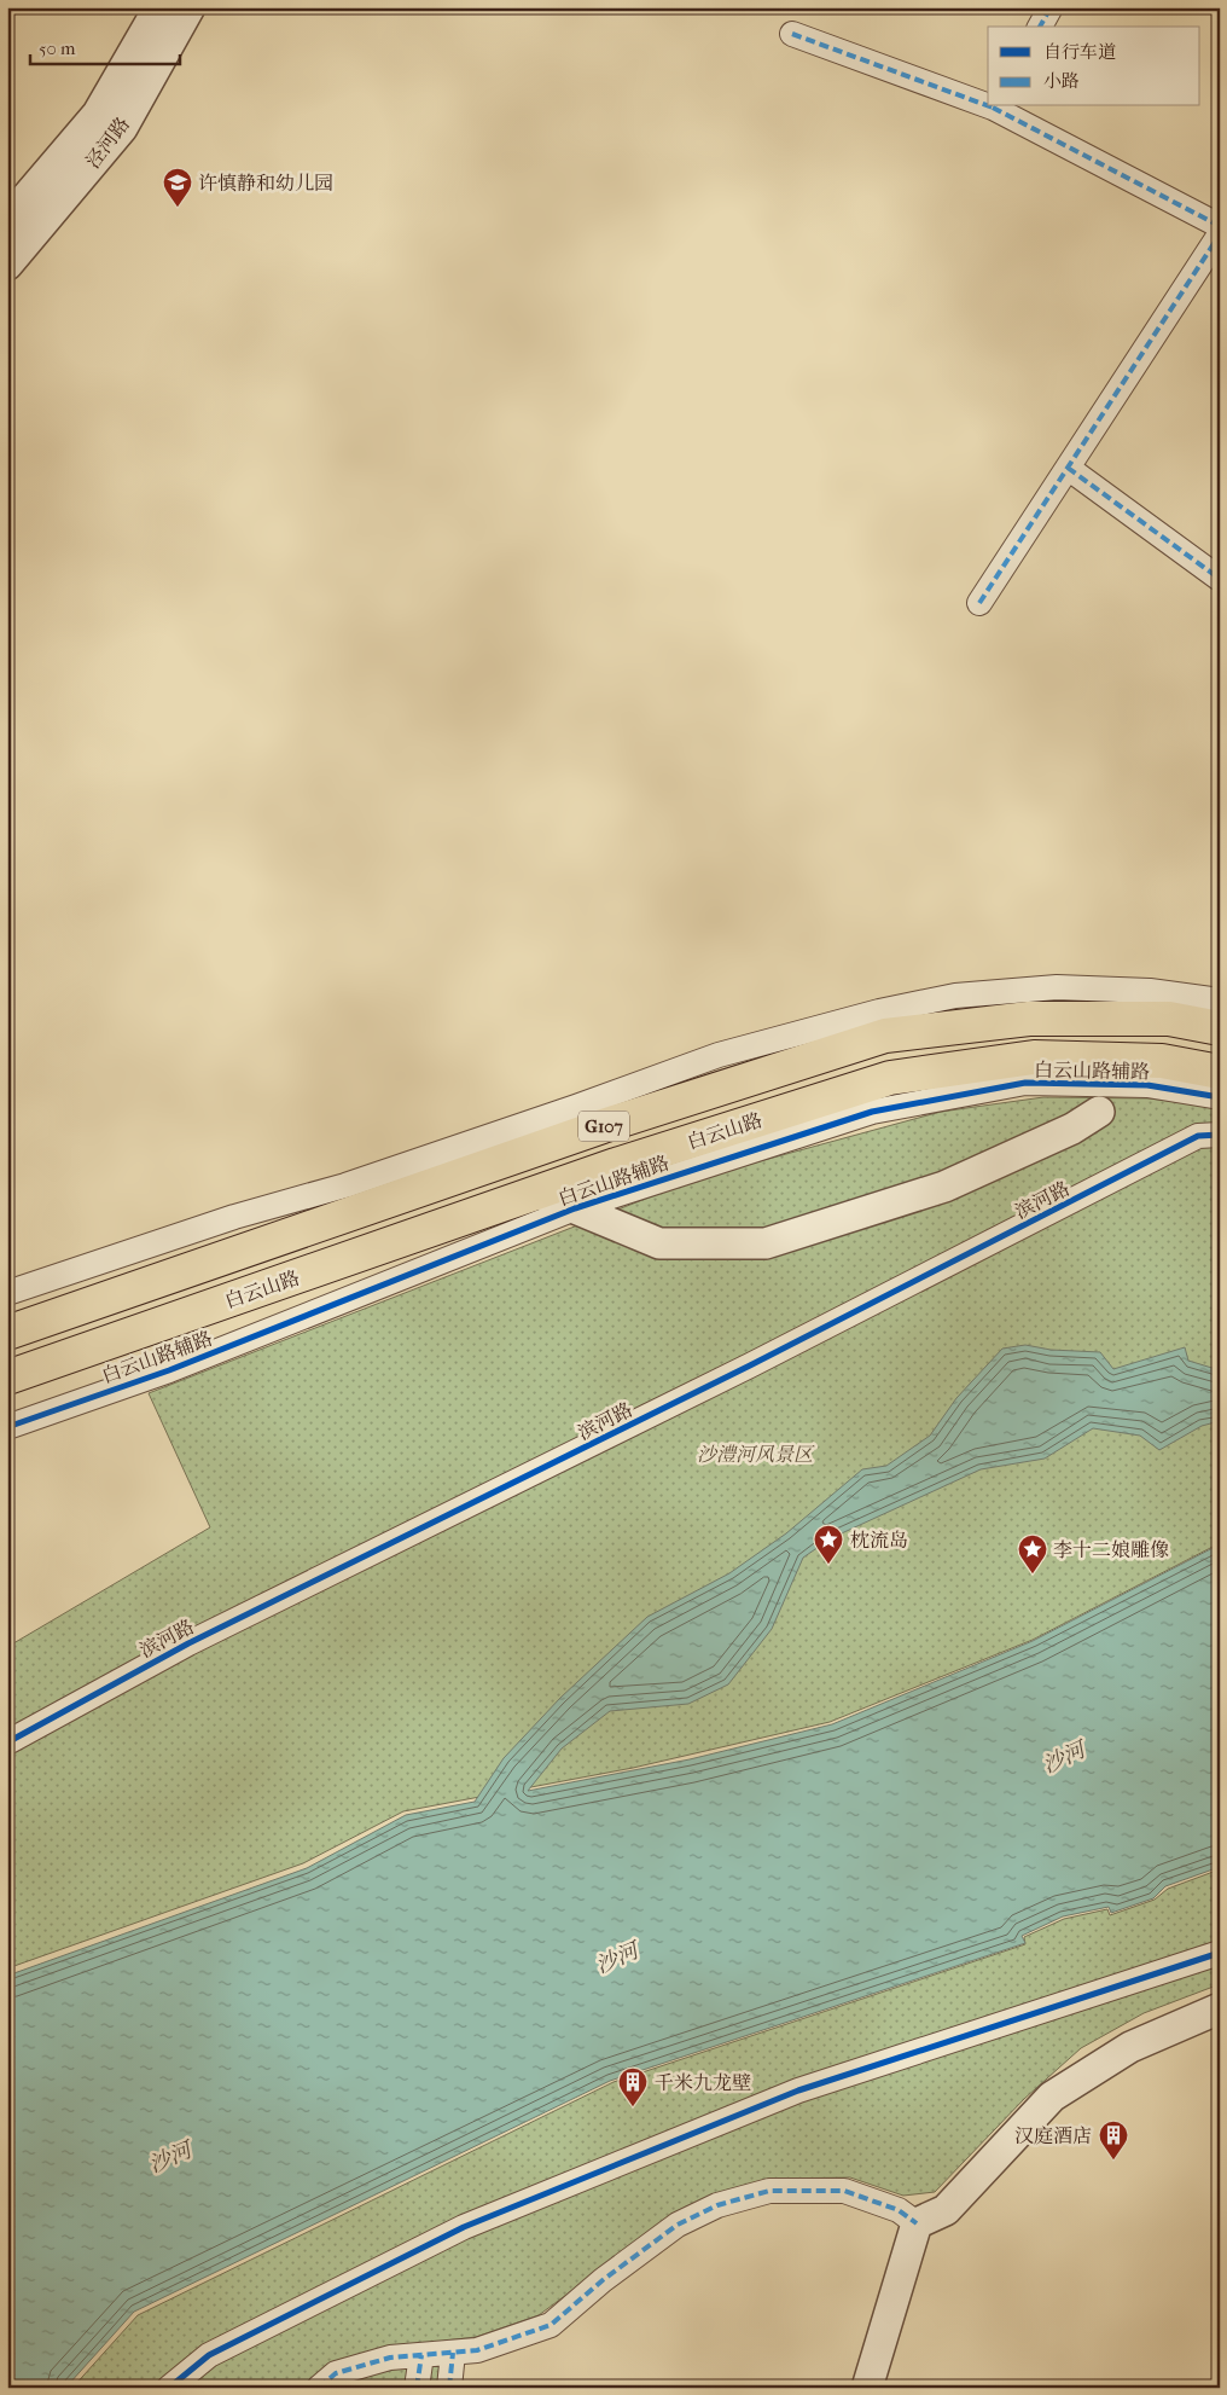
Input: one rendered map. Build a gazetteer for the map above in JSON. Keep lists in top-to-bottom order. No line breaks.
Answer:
{"streets":{"highway":["G107","白云山路"],"street":["泾河路","白云山路辅路","滨河路"]},"water":["沙河"],"parks":["沙澧河风景区"],"places":{"school or university":["许慎静和幼儿园"],"place":["枕流岛","李十二娘雕像"],"building":["千米九龙壁","汉庭酒店"]},"legend":["自行车道","小路"],"scale_bar":"50 m"}
